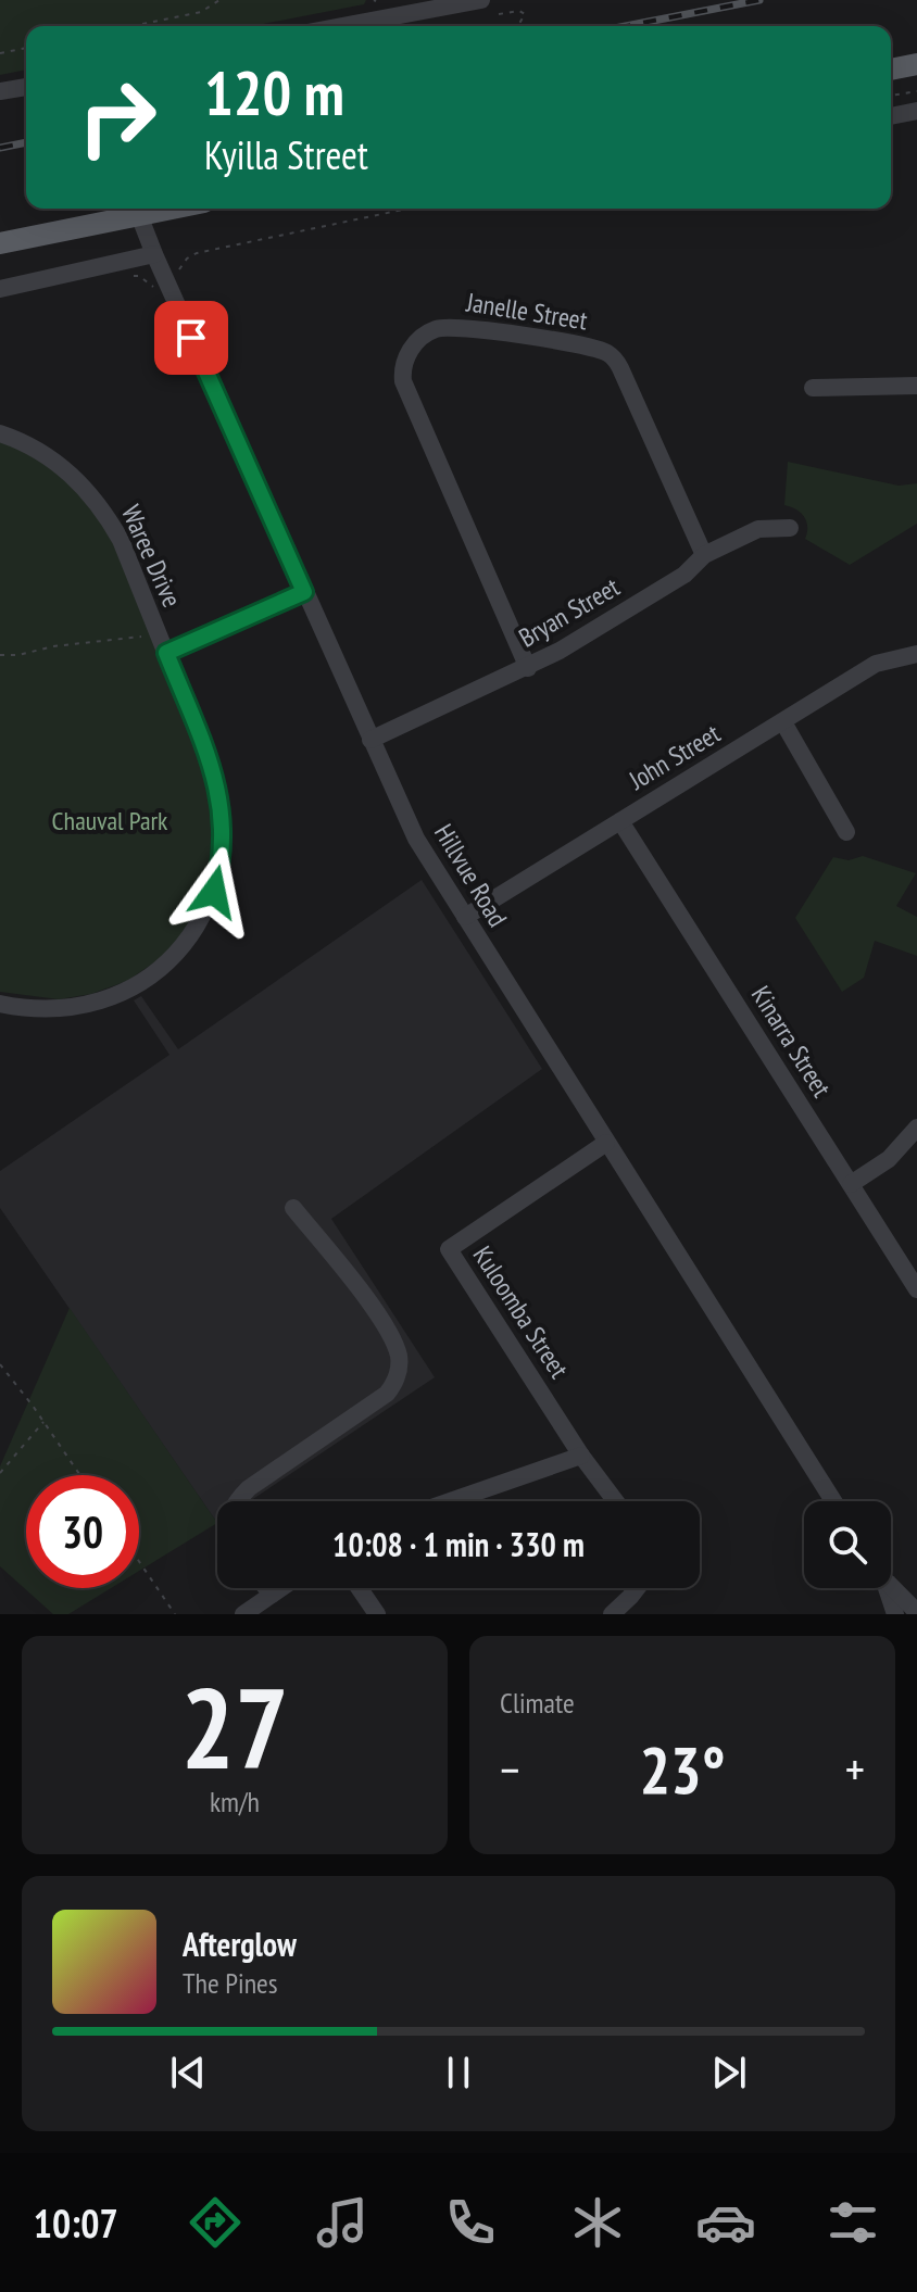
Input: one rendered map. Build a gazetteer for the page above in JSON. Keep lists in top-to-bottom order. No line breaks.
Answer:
{"streets":{"street":["Janelle Street","Waree Drive","Bryan Street","John Street","Hillvue Road","Kinarra Street","Kuloomba Street"]},"crossings":[["Janelle Street","Bryan Street"],["Bryan Street","Hillvue Road"],["John Street","Hillvue Road"],["John Street","Kinarra Street"],["Hillvue Road","Kuloomba Street"]],"parks":["Chauval Park"],"page":{"turn":["120 m","Kyilla Street"],"limit":"30","trip":"10:08 · 1 min · 330 m","tile":[["27","km/h"],"Climate"],"heat":["−","23°","+"],"song":["Afterglow","The Pines"],"tabs":"10:07"}}
